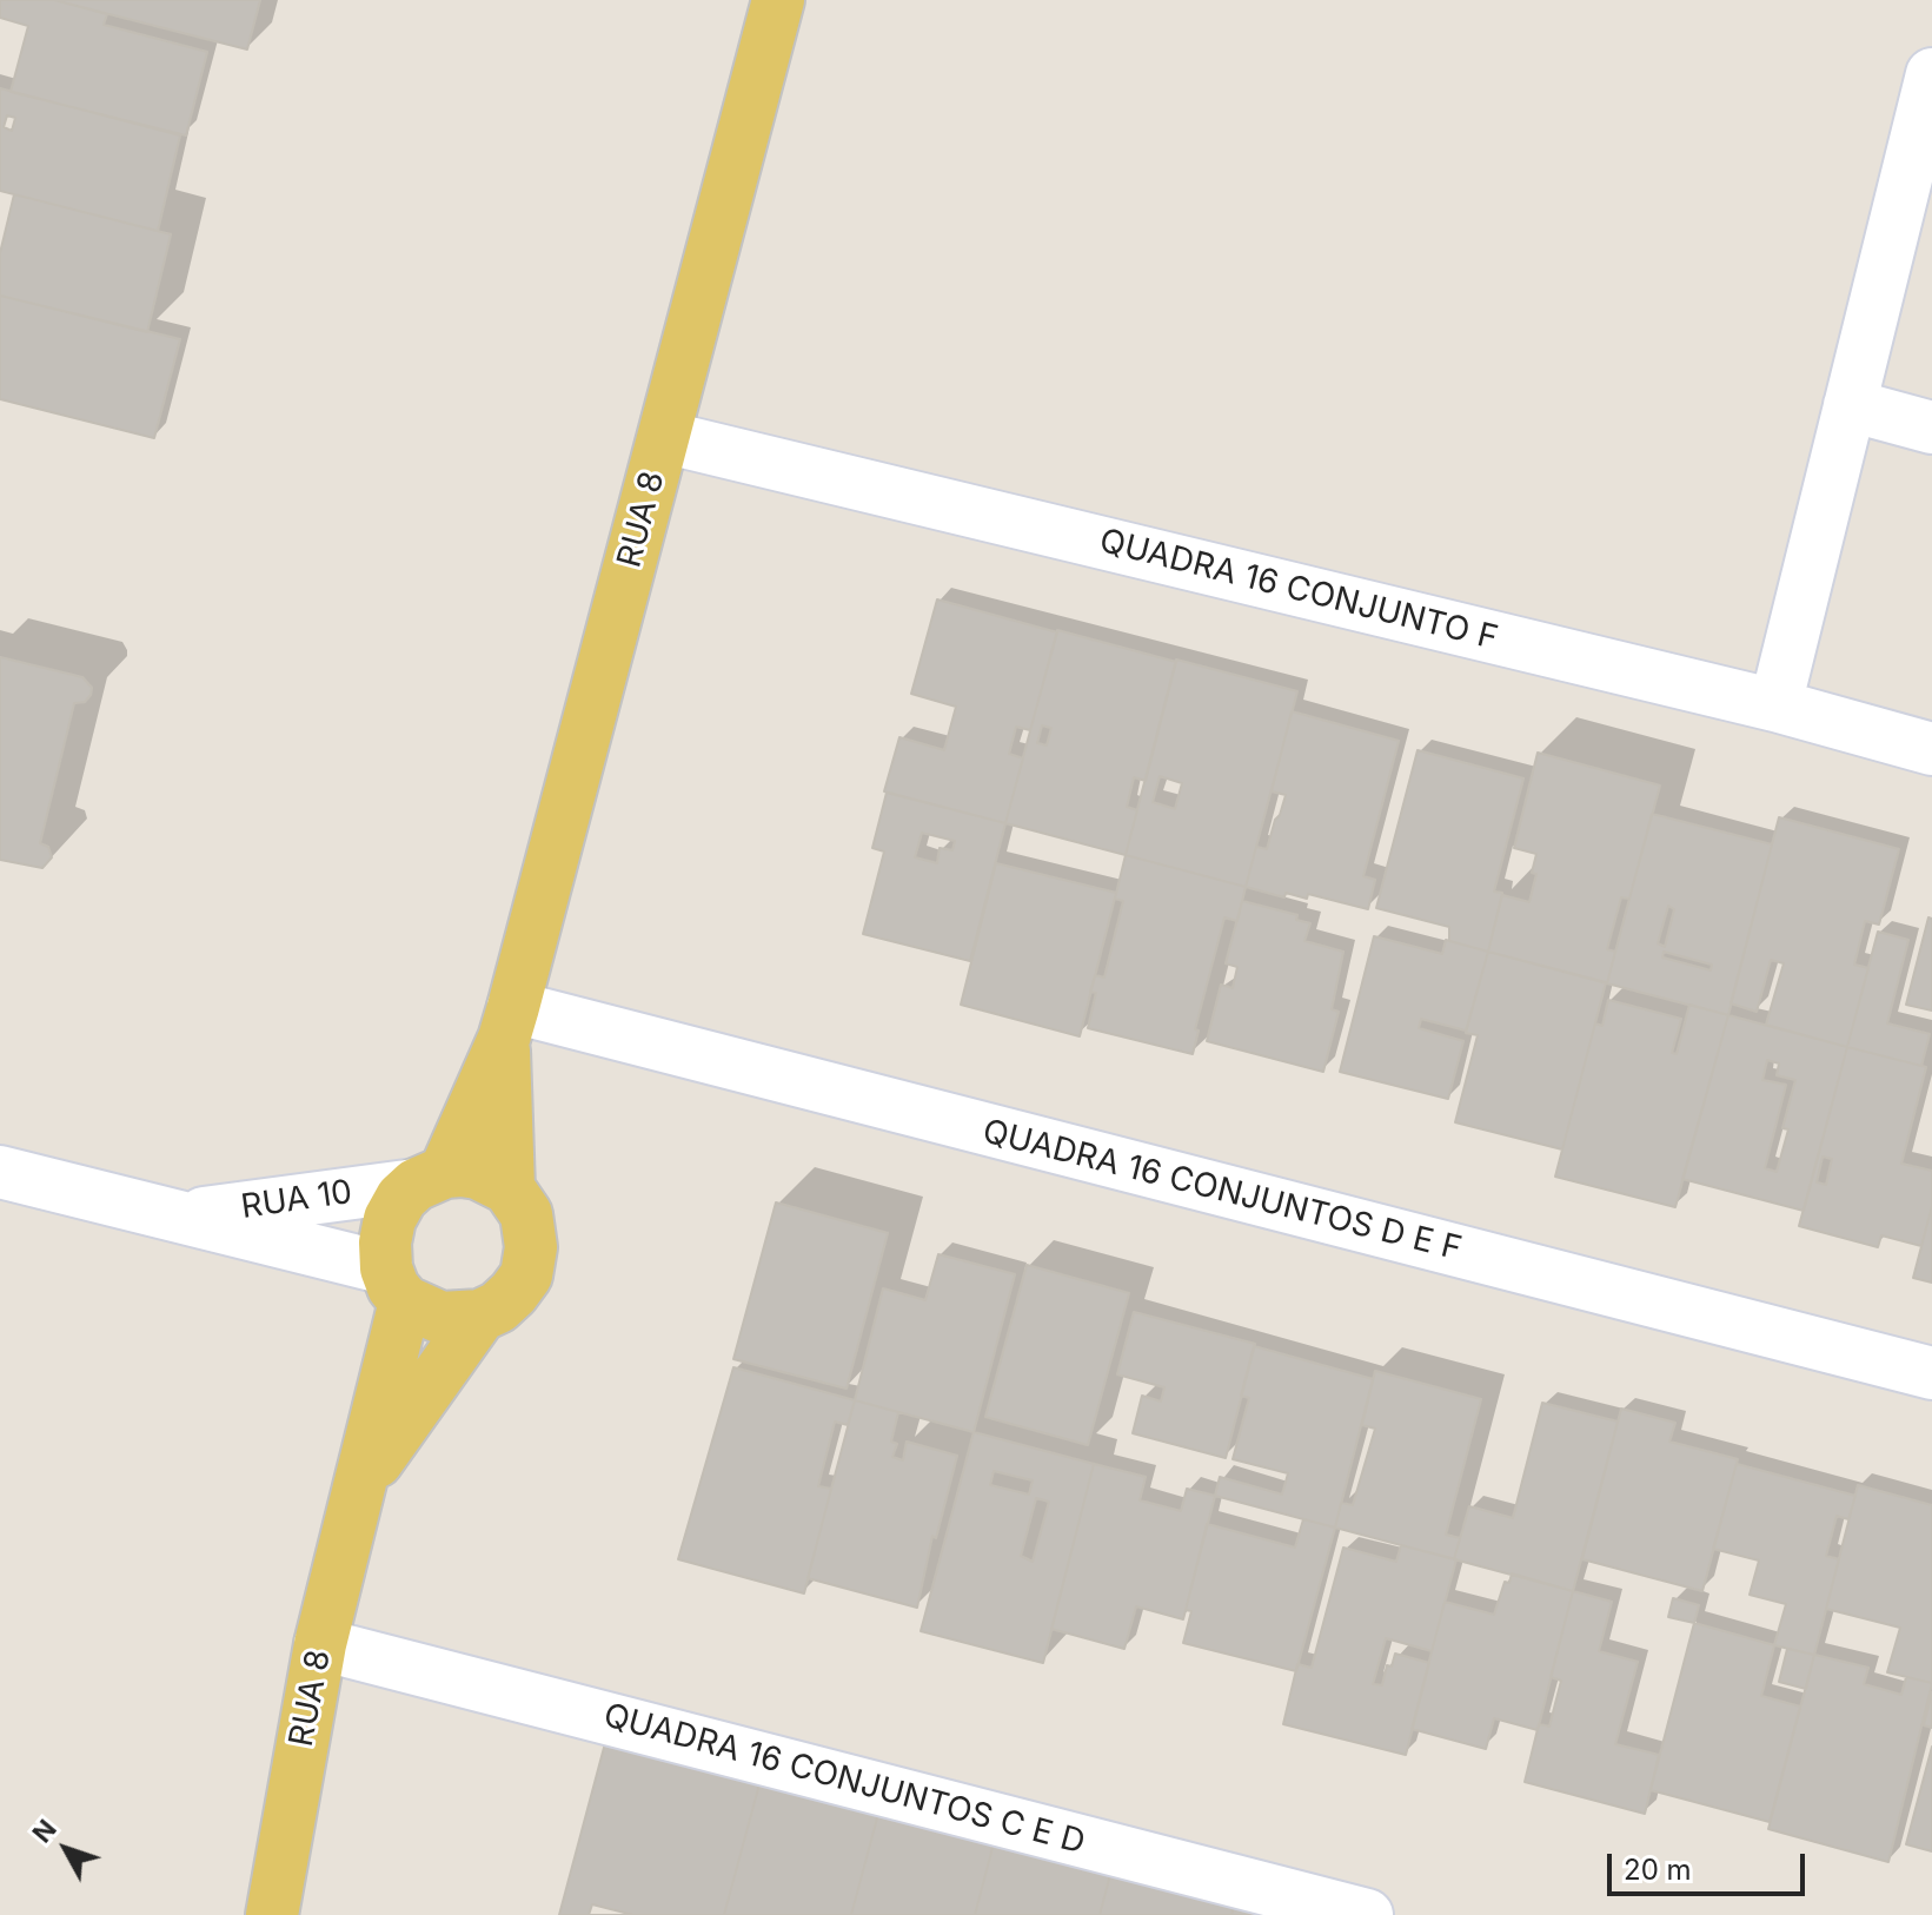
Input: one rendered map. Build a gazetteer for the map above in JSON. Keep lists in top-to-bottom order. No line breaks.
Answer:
{"streets":{"main road":["RUA 8"],"street":["QUADRA 16 CONJUNTO F","QUADRA 16 CONJUNTOS D E F","RUA 10","QUADRA 16 CONJUNTOS C E D"]},"crossings":[["RUA 8","QUADRA 16 CONJUNTO F"],["RUA 8","QUADRA 16 CONJUNTOS D E F"],["RUA 8","RUA 10"],["RUA 8","QUADRA 16 CONJUNTOS C E D"]],"scale_bar":"20 m","north":"top left"}
